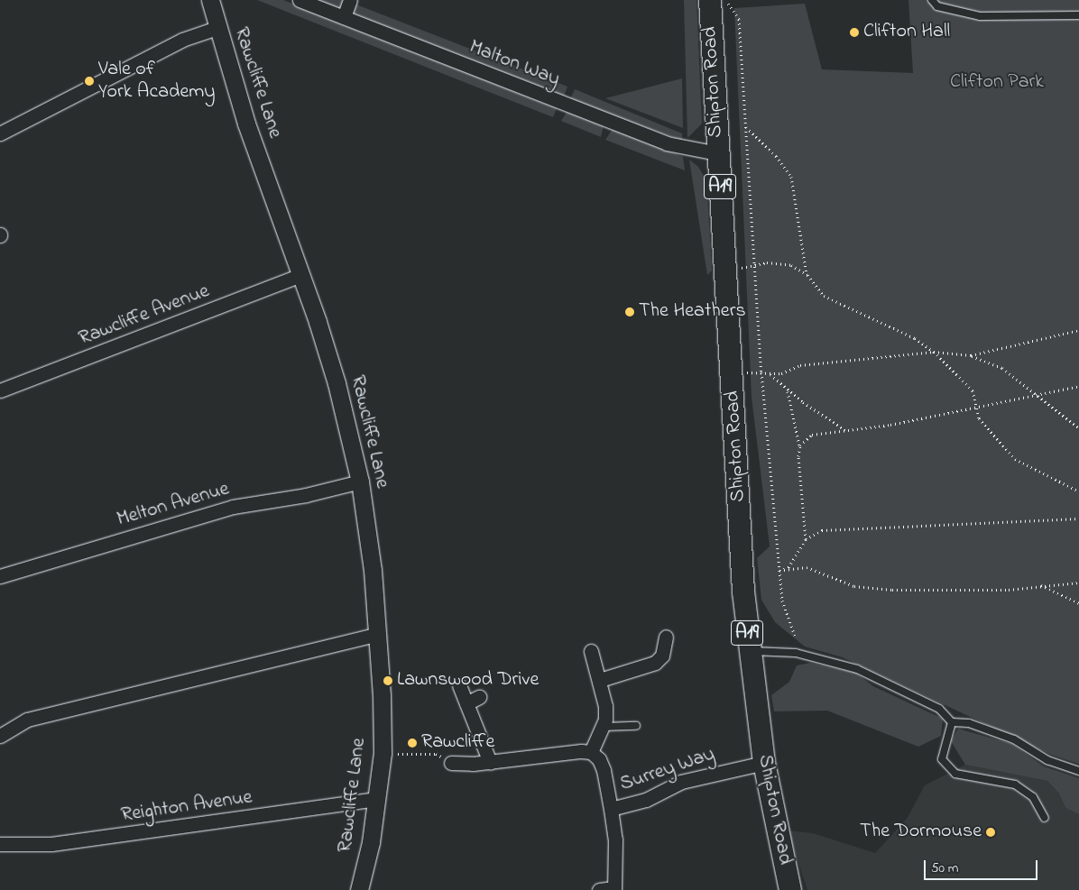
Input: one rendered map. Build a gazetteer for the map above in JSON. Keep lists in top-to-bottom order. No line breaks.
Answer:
{"streets":{"main road":["Shipton Road","A19"],"street":["Malton Way","Rawcliffe Lane","Rawcliffe Avenue","Melton Avenue","Surrey Way","Reighton Avenue"]},"crossings":[["Malton Way","Shipton Road"],["Shipton Road","Surrey Way"],["Rawcliffe Lane","Rawcliffe Avenue"],["Rawcliffe Lane","Melton Avenue"],["Rawcliffe Lane","Reighton Avenue"]],"parks":["Clifton Park"],"places":["Clifton Hall","Vale of York Academy","The Heathers","Lawnswood Drive","Rawcliffe","The Dormouse"],"scale_bar":"50 m"}
